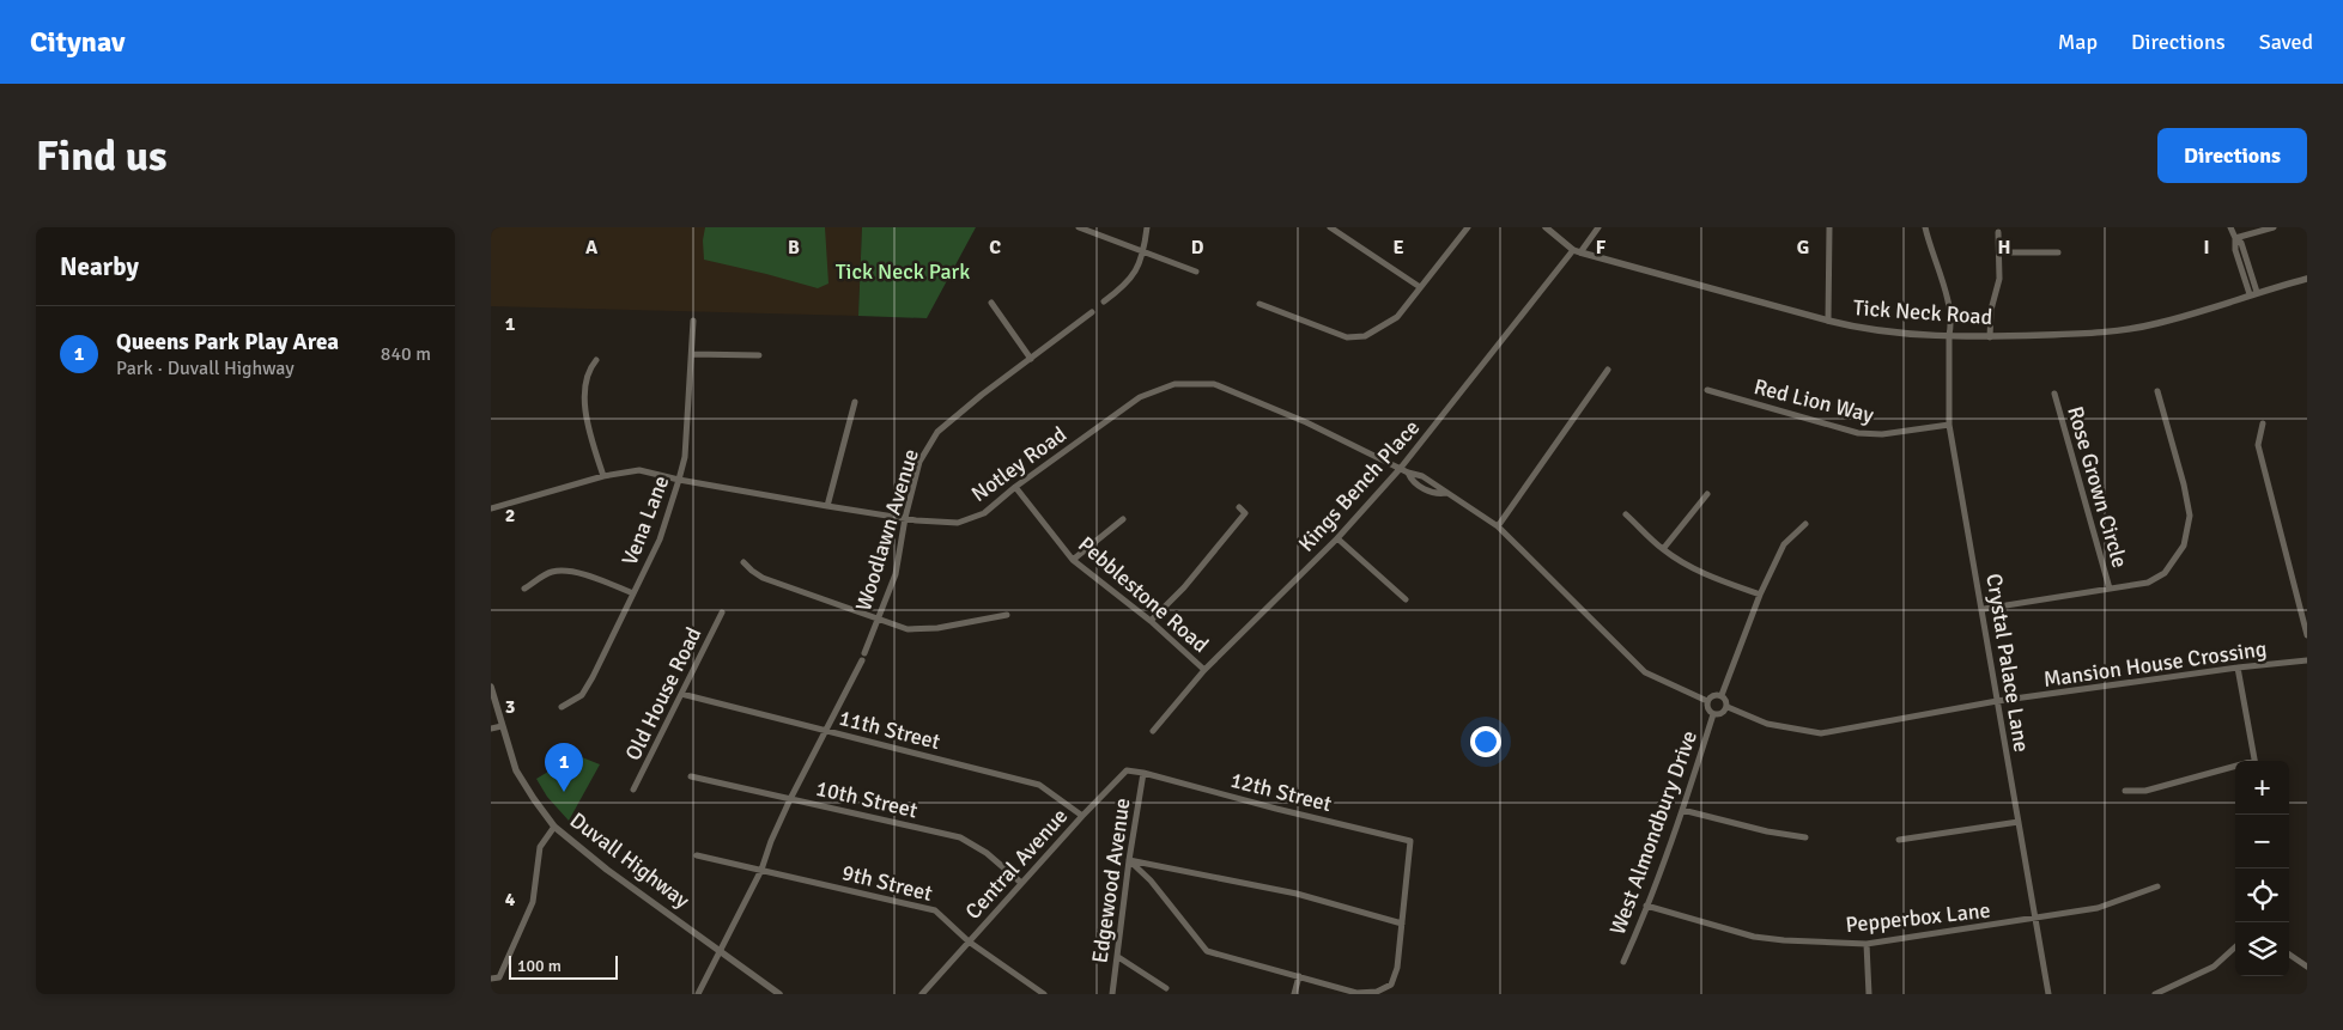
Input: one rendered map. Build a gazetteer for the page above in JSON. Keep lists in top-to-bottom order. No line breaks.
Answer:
{"streets":{"street":["Tick Neck Road","Red Lion Way","Notley Road","Kings Bench Place","Rose Grown Circle","Vena Lane","Woodlawn Avenue","Pebblestone Road","Crystal Palace Lane","Mansion House Crossing","Old House Road","11th Street","12th Street","10th Street","West Almondbury Drive","Duvall Highway","Central Avenue","Edgewood Avenue","9th Street","Pepperbox Lane"]},"crossings":[["Tick Neck Road","Kings Bench Place"],["Tick Neck Road","Crystal Palace Lane"],["Red Lion Way","Crystal Palace Lane"],["Notley Road","Kings Bench Place"],["Notley Road","Vena Lane"],["Notley Road","Woodlawn Avenue"],["Notley Road","Pebblestone Road"],["Kings Bench Place","Pebblestone Road"],["Woodlawn Avenue","11th Street"],["Woodlawn Avenue","10th Street"],["Woodlawn Avenue","Duvall Highway"],["Woodlawn Avenue","9th Street"],["Crystal Palace Lane","Mansion House Crossing"],["Crystal Palace Lane","Pepperbox Lane"],["Mansion House Crossing","West Almondbury Drive"],["Old House Road","11th Street"],["11th Street","Central Avenue"],["12th Street","Central Avenue"],["12th Street","Edgewood Avenue"],["10th Street","Central Avenue"],["West Almondbury Drive","Pepperbox Lane"],["Central Avenue","Edgewood Avenue"],["Central Avenue","9th Street"]],"parks":["Tick Neck Park"],"scale_bar":"100 m","page":{"header":"Citynav","nav":["Map","Directions","Saved"],"buttons":"Directions","title":"Find us","heading":"Nearby","list":[{"mark":"1","name":"Queens Park Play Area","note":"Park · Duvall Highway","value":"840 m"}],"pins":"1","map_buttons":["+","−"],"scale":"100 m"},"grid":{"columns":["A","B","C","D","E","F","G","H","I"],"rows":["1","2","3","4"]}}
